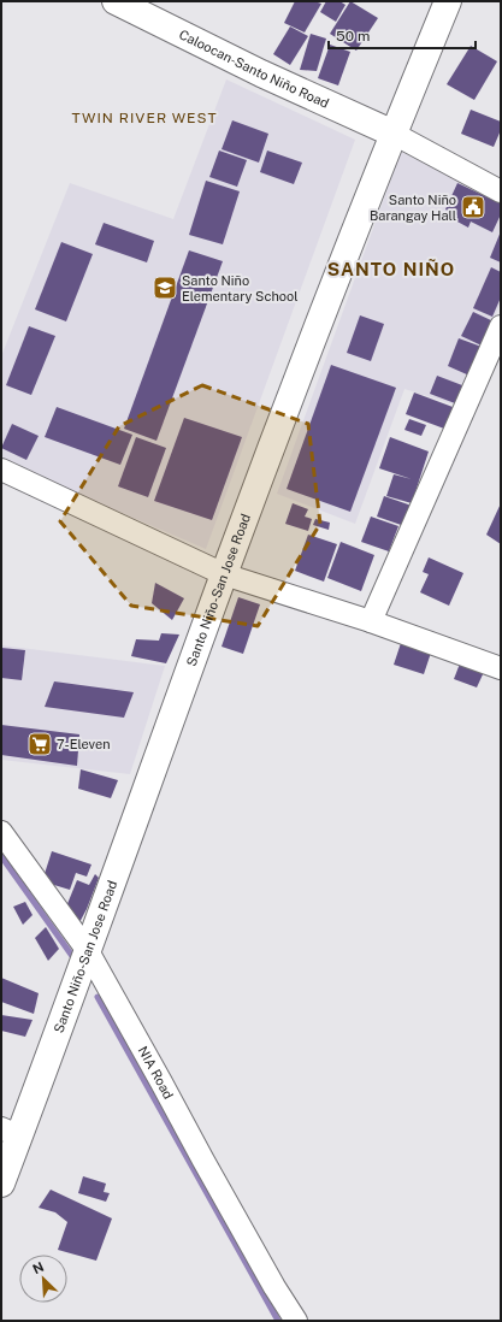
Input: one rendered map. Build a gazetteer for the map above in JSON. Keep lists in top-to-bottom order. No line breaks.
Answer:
{"streets":{"main road":["Caloocan-Santo Niño Road","Santo Niño-San Jose Road"],"street":["NIA Road"]},"crossings":[["Caloocan-Santo Niño Road","Santo Niño-San Jose Road"],["Santo Niño-San Jose Road","NIA Road"]],"districts":["TWIN RIVER WEST","SANTO NIÑO"],"places":{"public building":["Santo Niño Barangay Hall"],"school or university":["Santo Niño Elementary School"],"supermarket":["7-Eleven"]},"scale_bar":"50 m","north":"top left"}
